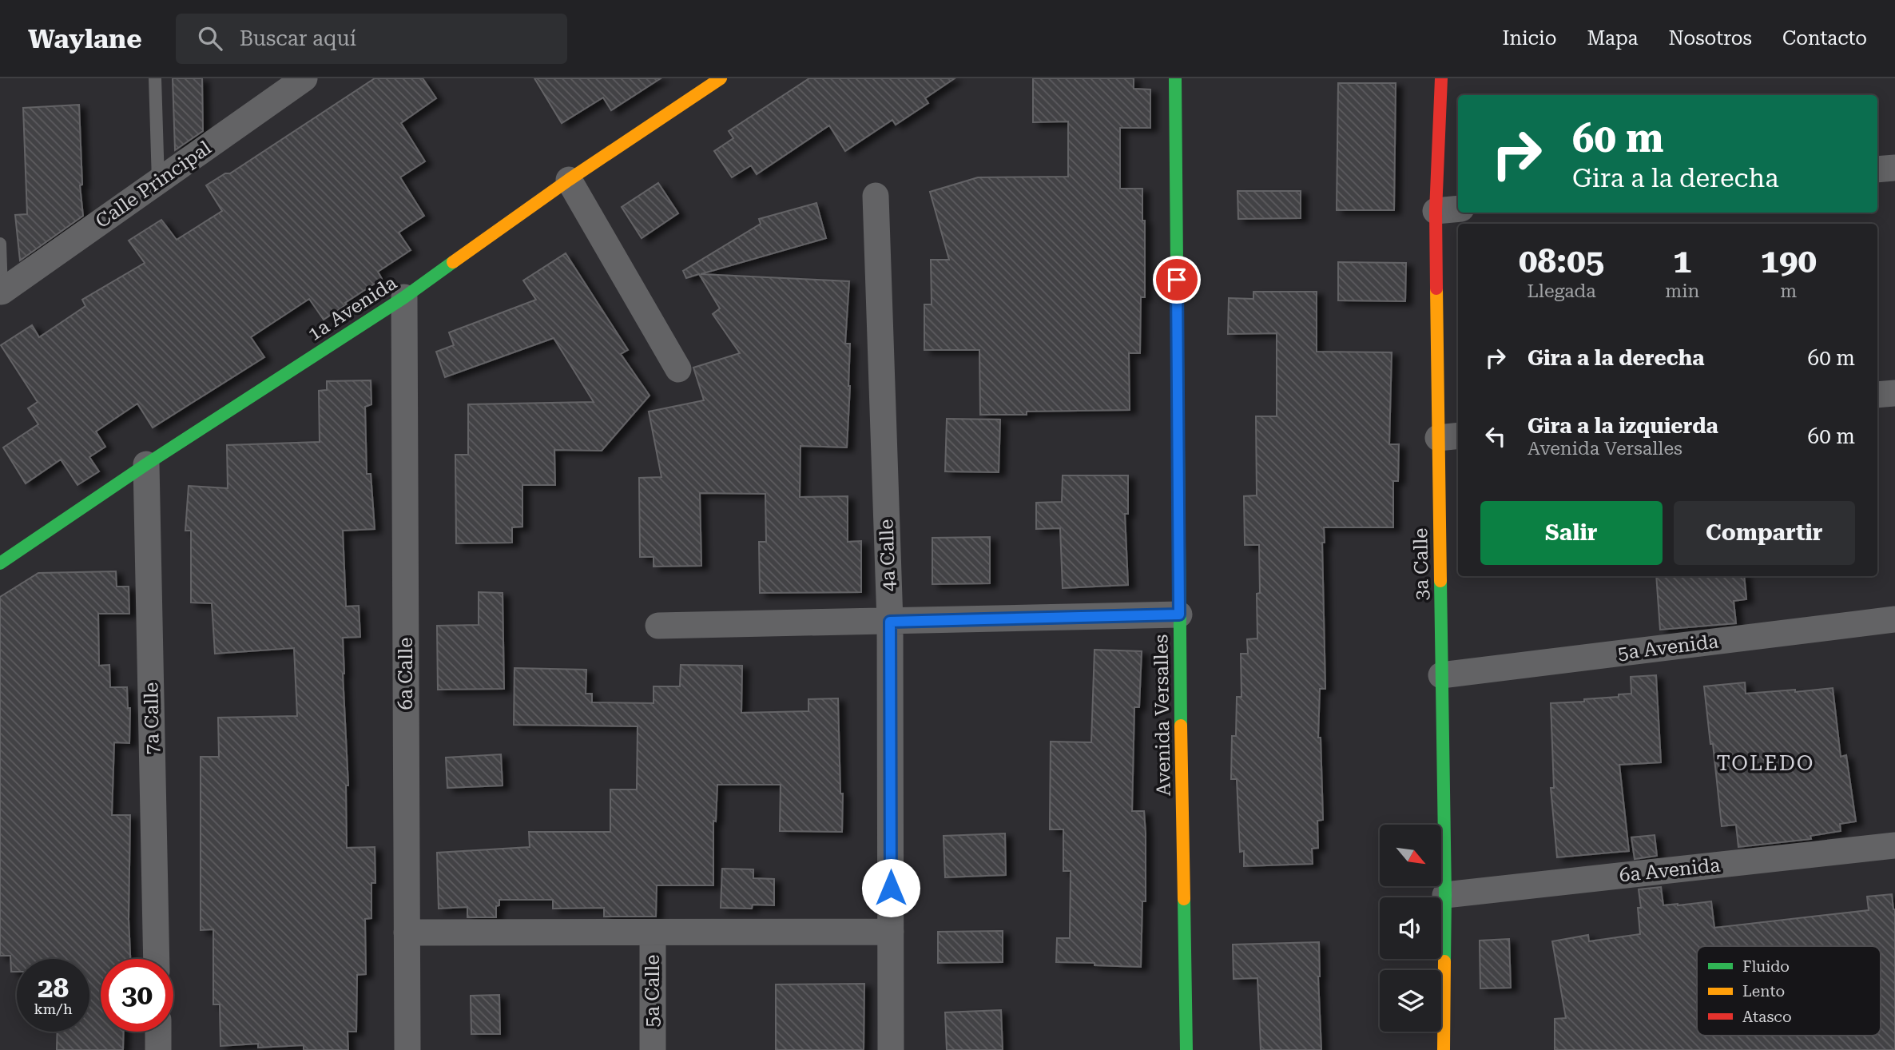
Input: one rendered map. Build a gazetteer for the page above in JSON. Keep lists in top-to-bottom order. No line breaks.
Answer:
{"streets":{"street":["Calle Principal","1a Avenida","4a Calle","3a Calle","5a Avenida","6a Calle","Avenida Versalles","7a Calle","6a Avenida","5a Calle"]},"crossings":[["1a Avenida","6a Calle"],["1a Avenida","7a Calle"],["3a Calle","5a Avenida"],["3a Calle","6a Avenida"]],"districts":["TOLEDO"],"legend":["Fluido","Lento","Atasco"],"north":"bottom right","page":{"header":"Waylane","search":"Buscar aquí","nav":["Inicio","Mapa","Nosotros","Contacto"],"turn":["60 m","Gira a la derecha"],"eta":["08:05","Llegada","1","min","190","m"],"list":[{"name":"Gira a la derecha","value":"60 m"},{"name":"Gira a la izquierda","note":"Avenida Versalles","value":"60 m"}],"buttons":["Salir","Compartir"],"speed":"28 km/h","limit":"30"}}
